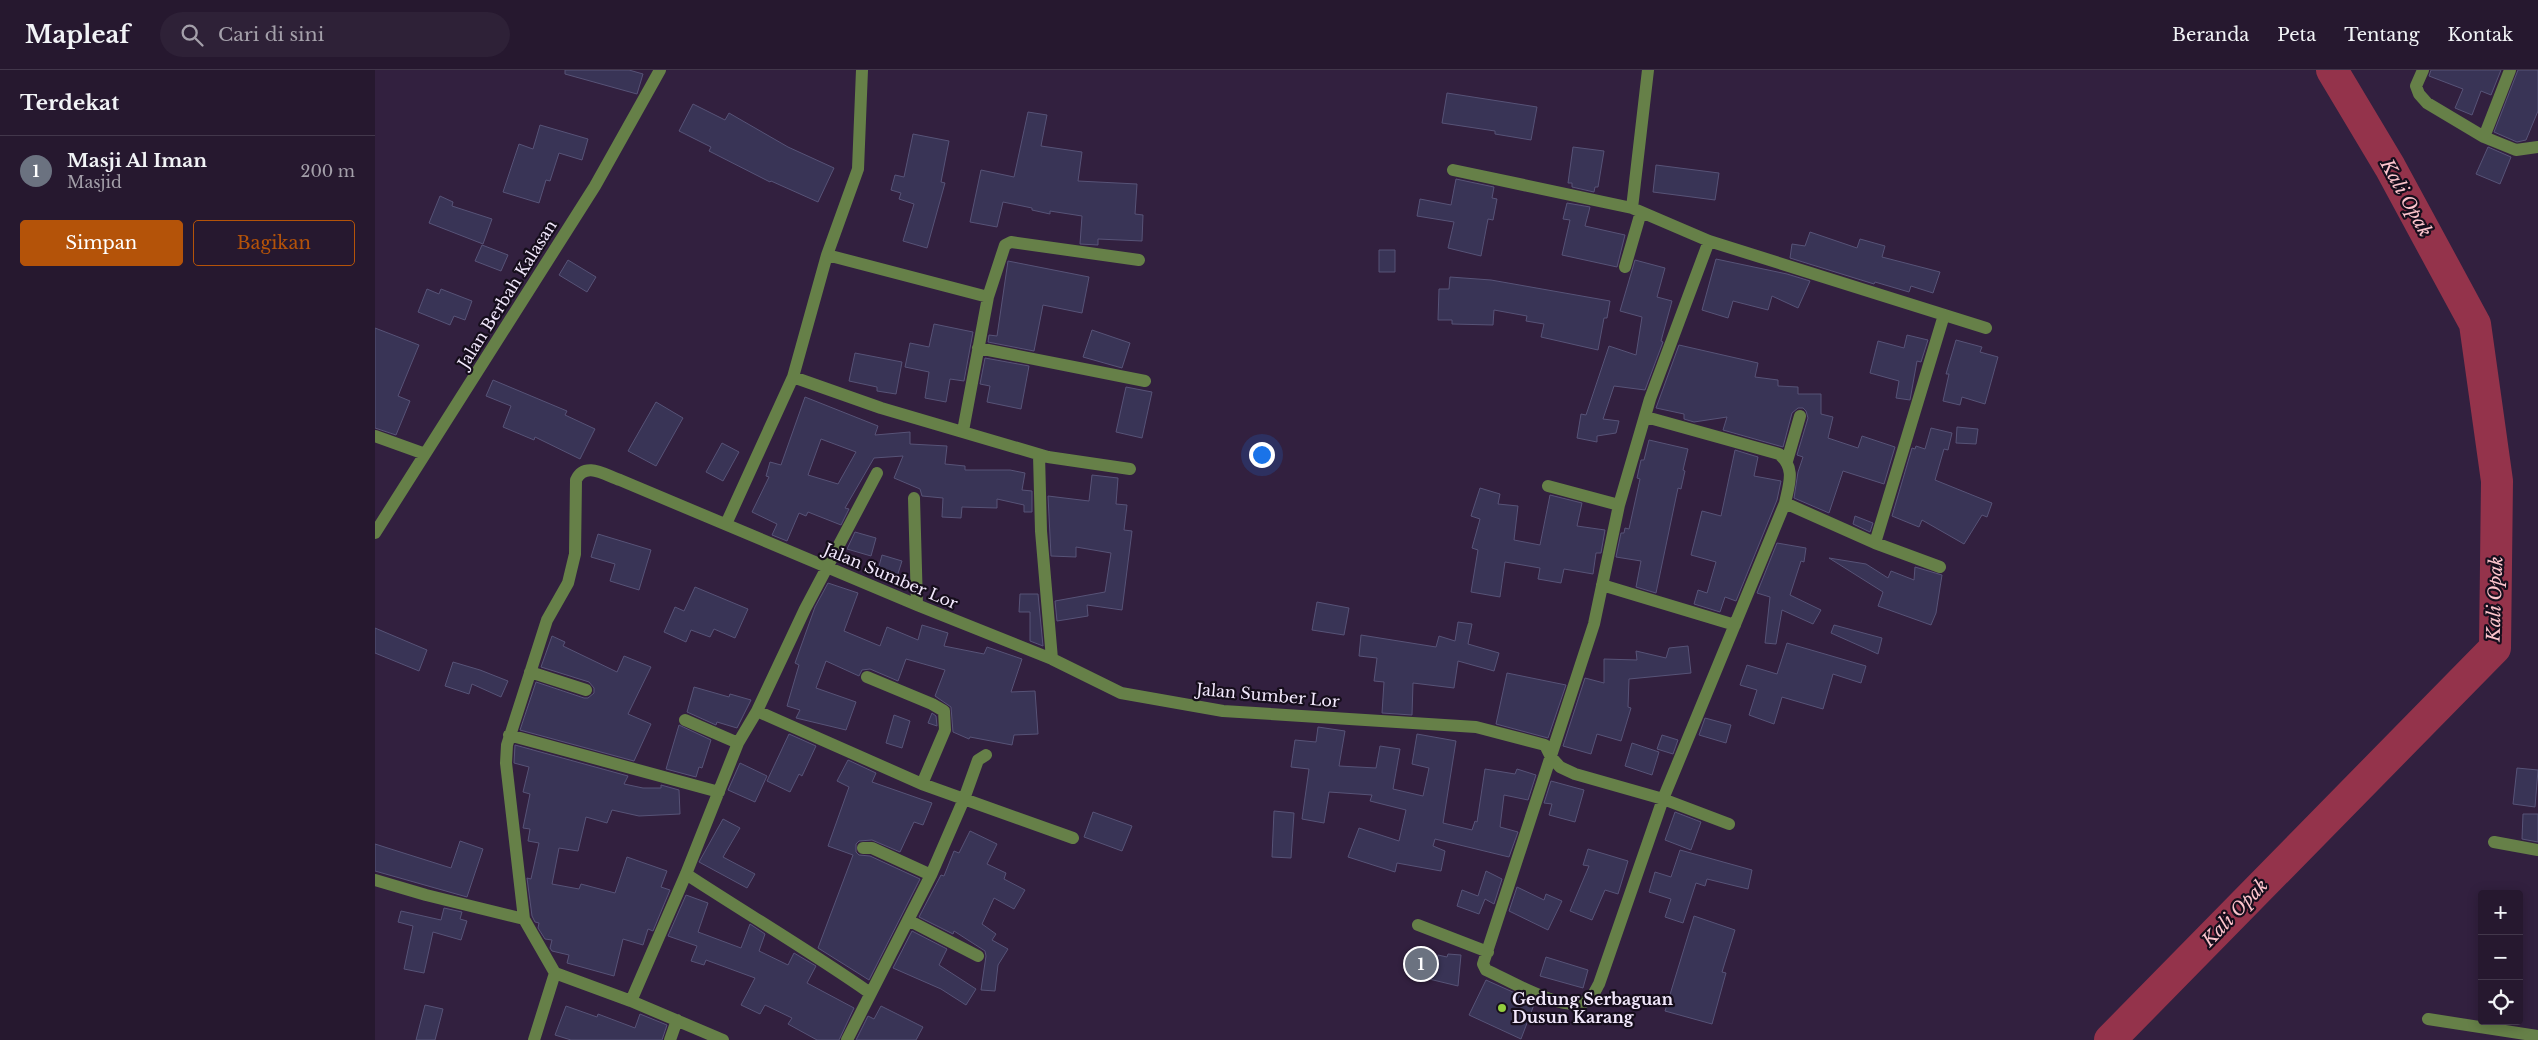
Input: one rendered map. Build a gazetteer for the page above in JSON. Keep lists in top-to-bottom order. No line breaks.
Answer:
{"streets":{"street":["Jalan Berbah Kalasan","Jalan Sumber Lor"]},"water":["Kali Opak"],"places":["Gedung Serbaguan Dusun Karang"],"page":{"header":"Mapleaf","search":"Cari di sini","nav":["Beranda","Peta","Tentang","Kontak"],"heading":"Terdekat","list":[{"mark":"1","name":"Masji Al Iman","note":"Masjid","value":"200 m"}],"buttons":["Simpan","Bagikan"],"map_buttons":["+","−"],"pins":"1"}}
